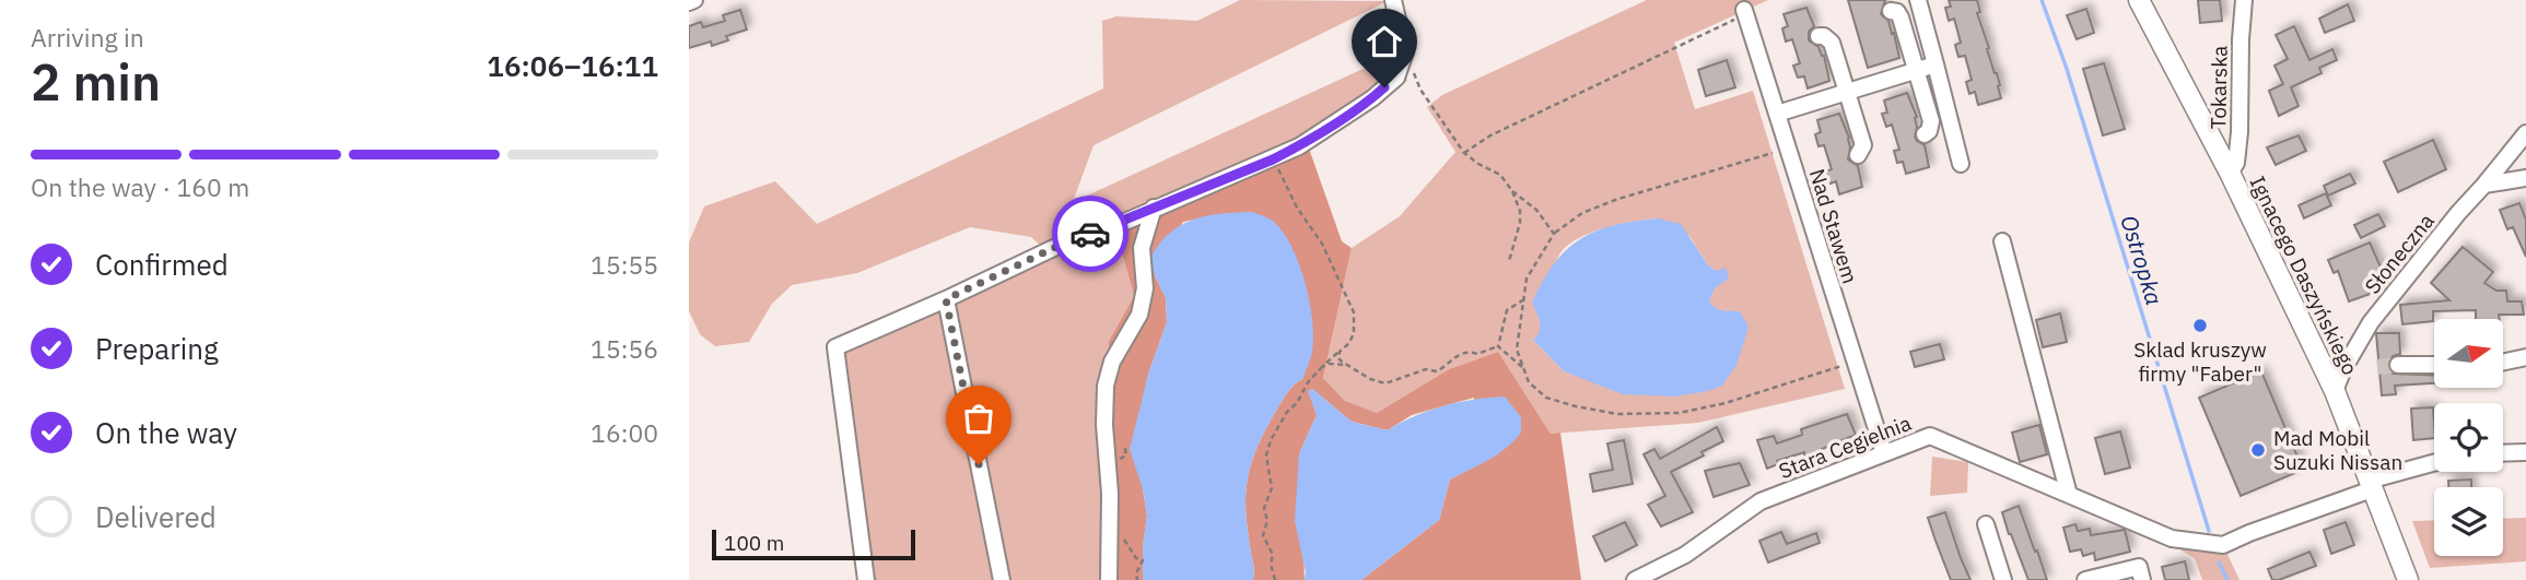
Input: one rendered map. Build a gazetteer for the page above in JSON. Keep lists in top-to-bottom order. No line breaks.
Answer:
{"streets":{"main road":["Ignacego Daszyńskiego"],"street":["Tokarska","Nad Stawem","Słoneczna","Stara Cegielnia"]},"crossings":[["Tokarska","Ignacego Daszyńskiego"],["Nad Stawem","Stara Cegielnia"],["Słoneczna","Ignacego Daszyńskiego"],["Ignacego Daszyńskiego","Stara Cegielnia"]],"water":["Ostropka"],"places":["Sklad kruszyw firmy \"Faber\"","Mad Mobil Suzuki Nissan"],"scale_bar":"100 m","north":"right","page":{"heading":["2 min","Arriving in","16:06–16:11"],"bar":"On the way · 160 m","list":[["Confirmed","15:55"],["Preparing","15:56"],["On the way","16:00"],"Delivered"],"scale":"100 m"}}
